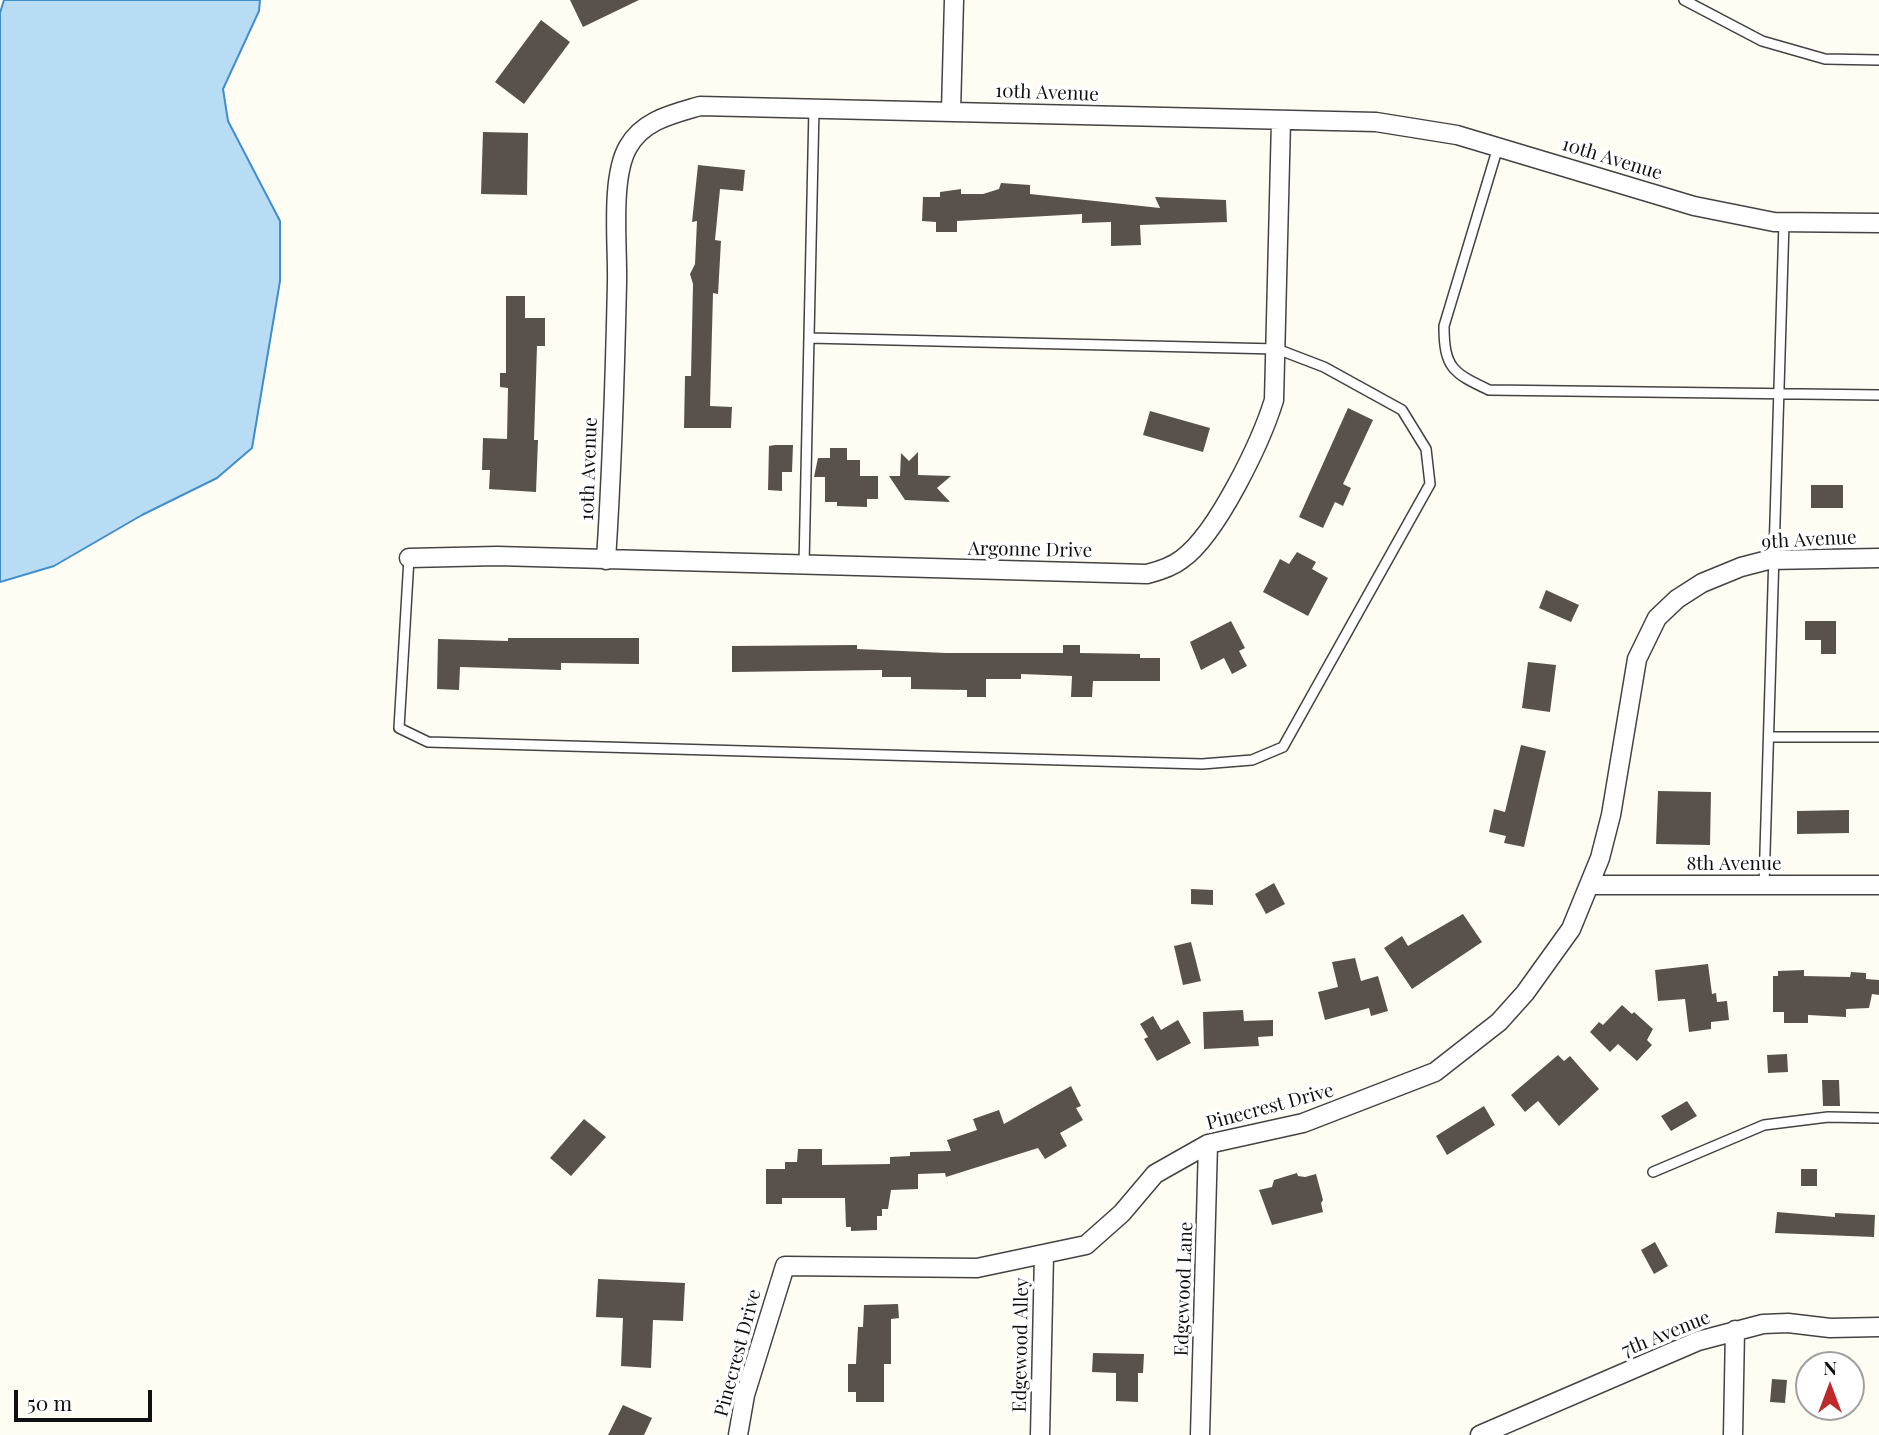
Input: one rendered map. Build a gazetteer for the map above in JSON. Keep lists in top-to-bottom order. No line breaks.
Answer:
{"streets":{"street":["10th Avenue","9th Avenue","Argonne Drive","8th Avenue","Pinecrest Drive","Edgewood Lane","7th Avenue","Edgewood Alley"]},"crossings":[["10th Avenue","Argonne Drive"],["9th Avenue","Pinecrest Drive"],["8th Avenue","Pinecrest Drive"],["Pinecrest Drive","Edgewood Lane"],["Pinecrest Drive","Edgewood Alley"]],"scale_bar":"50 m","north":"top"}
